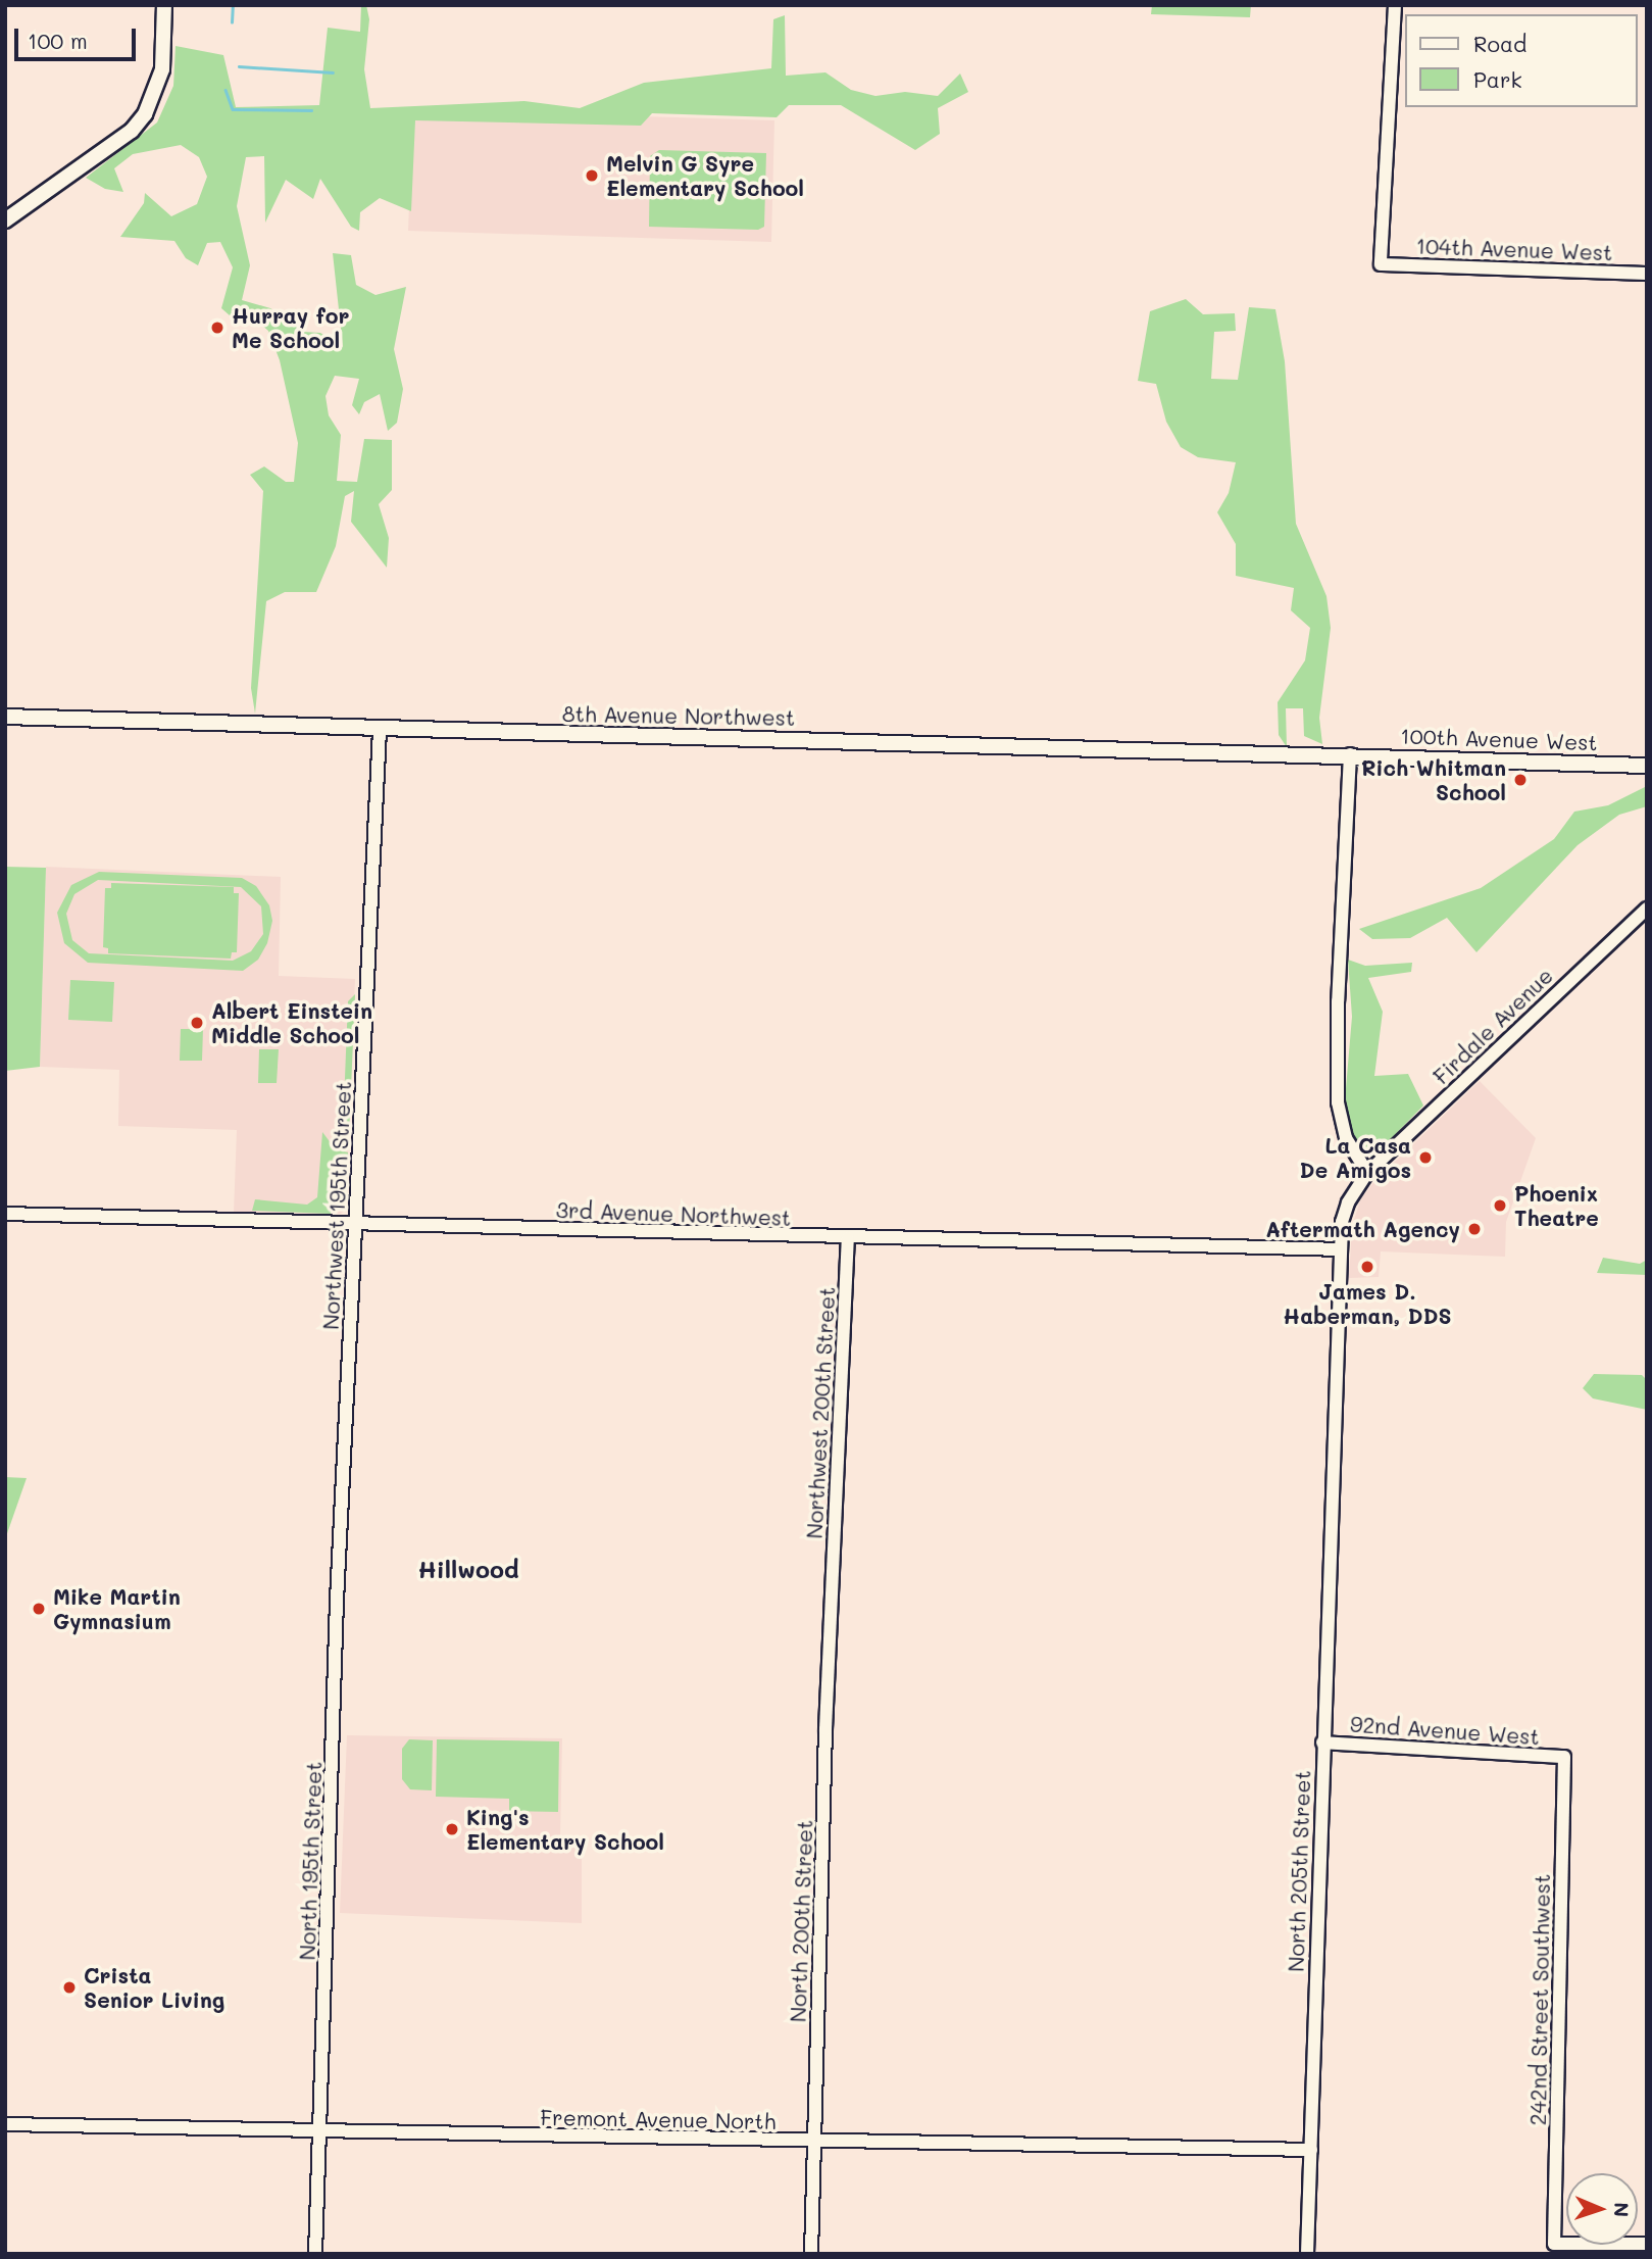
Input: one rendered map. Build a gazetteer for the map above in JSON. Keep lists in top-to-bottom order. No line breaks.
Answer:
{"streets":{"main road":["8th Avenue Northwest","100th Avenue West"],"street":["104th Avenue West","Firdale Avenue","Northwest 195th Street","3rd Avenue Northwest","Northwest 200th Street","92nd Avenue West","North 195th Street","North 205th Street","North 200th Street","242nd Street Southwest","Fremont Avenue North"]},"crossings":[["8th Avenue Northwest","100th Avenue West"],["8th Avenue Northwest","Northwest 195th Street"],["Firdale Avenue","3rd Avenue Northwest"],["Firdale Avenue","North 205th Street"],["Northwest 195th Street","3rd Avenue Northwest"],["Northwest 195th Street","North 195th Street"],["3rd Avenue Northwest","Northwest 200th Street"],["3rd Avenue Northwest","North 205th Street"],["Northwest 200th Street","North 200th Street"],["92nd Avenue West","North 205th Street"],["92nd Avenue West","242nd Street Southwest"],["North 195th Street","Fremont Avenue North"],["North 205th Street","Fremont Avenue North"],["North 200th Street","Fremont Avenue North"]],"districts":["Hillwood"],"places":["Melvin G Syre Elementary School","Hurray for Me School","Rich Whitman School","Albert Einstein Middle School","La Casa De Amigos","Phoenix Theatre","Aftermath Agency","James D. Haberman, DDS","Mike Martin Gymnasium","King's Elementary School","Crista Senior Living"],"legend":["Road","Park"],"scale_bar":"100 m","north":"right"}
